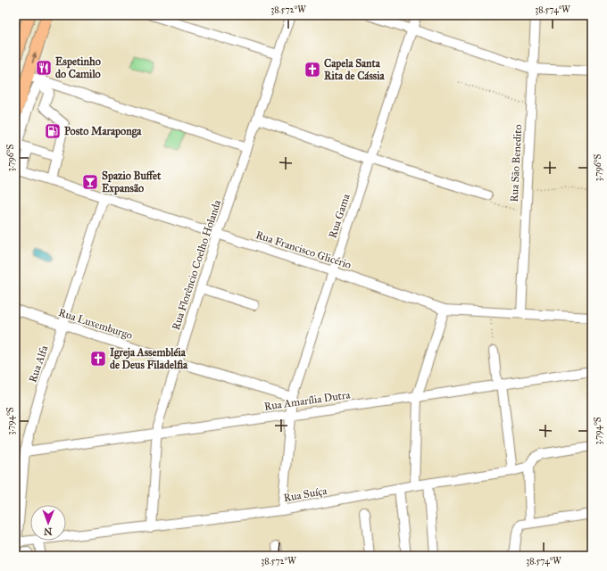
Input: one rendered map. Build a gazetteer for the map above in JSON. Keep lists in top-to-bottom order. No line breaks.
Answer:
{"streets":{"street":["Rua São Benedito","Rua Gama","Rua Francisco Glicério","Rua Florêncio Coelho Holanda","Rua Luxemburgo","Rua Alfa","Rua Amarília Dutra","Rua Suíça"]},"crossings":[["Rua São Benedito","Rua Francisco Glicério"],["Rua Gama","Rua Francisco Glicério"],["Rua Gama","Rua Luxemburgo"],["Rua Gama","Rua Amarília Dutra"],["Rua Gama","Rua Suíça"],["Rua Francisco Glicério","Rua Florêncio Coelho Holanda"],["Rua Francisco Glicério","Rua Alfa"],["Rua Florêncio Coelho Holanda","Rua Luxemburgo"],["Rua Florêncio Coelho Holanda","Rua Amarília Dutra"],["Rua Florêncio Coelho Holanda","Rua Suíça"],["Rua Luxemburgo","Rua Alfa"],["Rua Alfa","Rua Amarília Dutra"],["Rua Alfa","Rua Suíça"]],"places":{"restaurant":["Espetinho do Camilo"],"church":["Capela Santa Rita de Cássia","Igreja Assembléia de Deus Filadelfia"],"fuel station":["Posto Maraponga"],"bar":["Spazio Buffet Expansão"]},"north":"bottom","coordinates":["38.572°W","38.574°W","3.796°S","3.794°S"]}
